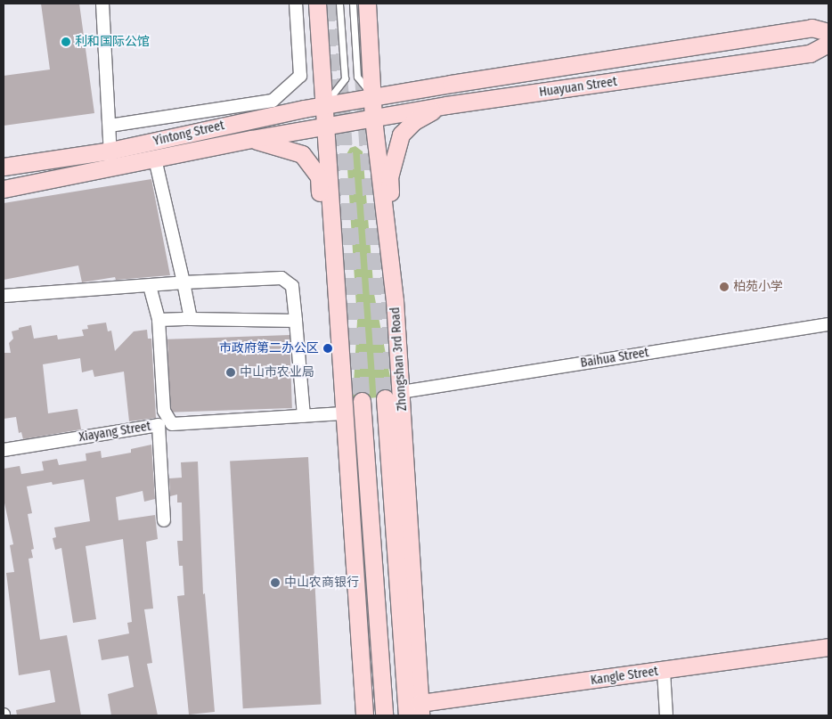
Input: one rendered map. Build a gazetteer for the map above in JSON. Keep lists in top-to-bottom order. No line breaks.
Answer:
{"streets":{"main road":["Huayuan Street","Yintong Street","Zhongshan 3rd Road","Kangle Street"],"street":["Baihua Street","Xiayang Street"]},"crossings":[["Huayuan Street","Yintong Street"],["Huayuan Street","Zhongshan 3rd Road"],["Yintong Street","Zhongshan 3rd Road"],["Baihua Street","Zhongshan 3rd Road"],["Zhongshan 3rd Road","Kangle Street"]],"places":["利和国际公馆","柏苑小学","市政府第二办公区","中山市农业局","中山农商银行"]}
